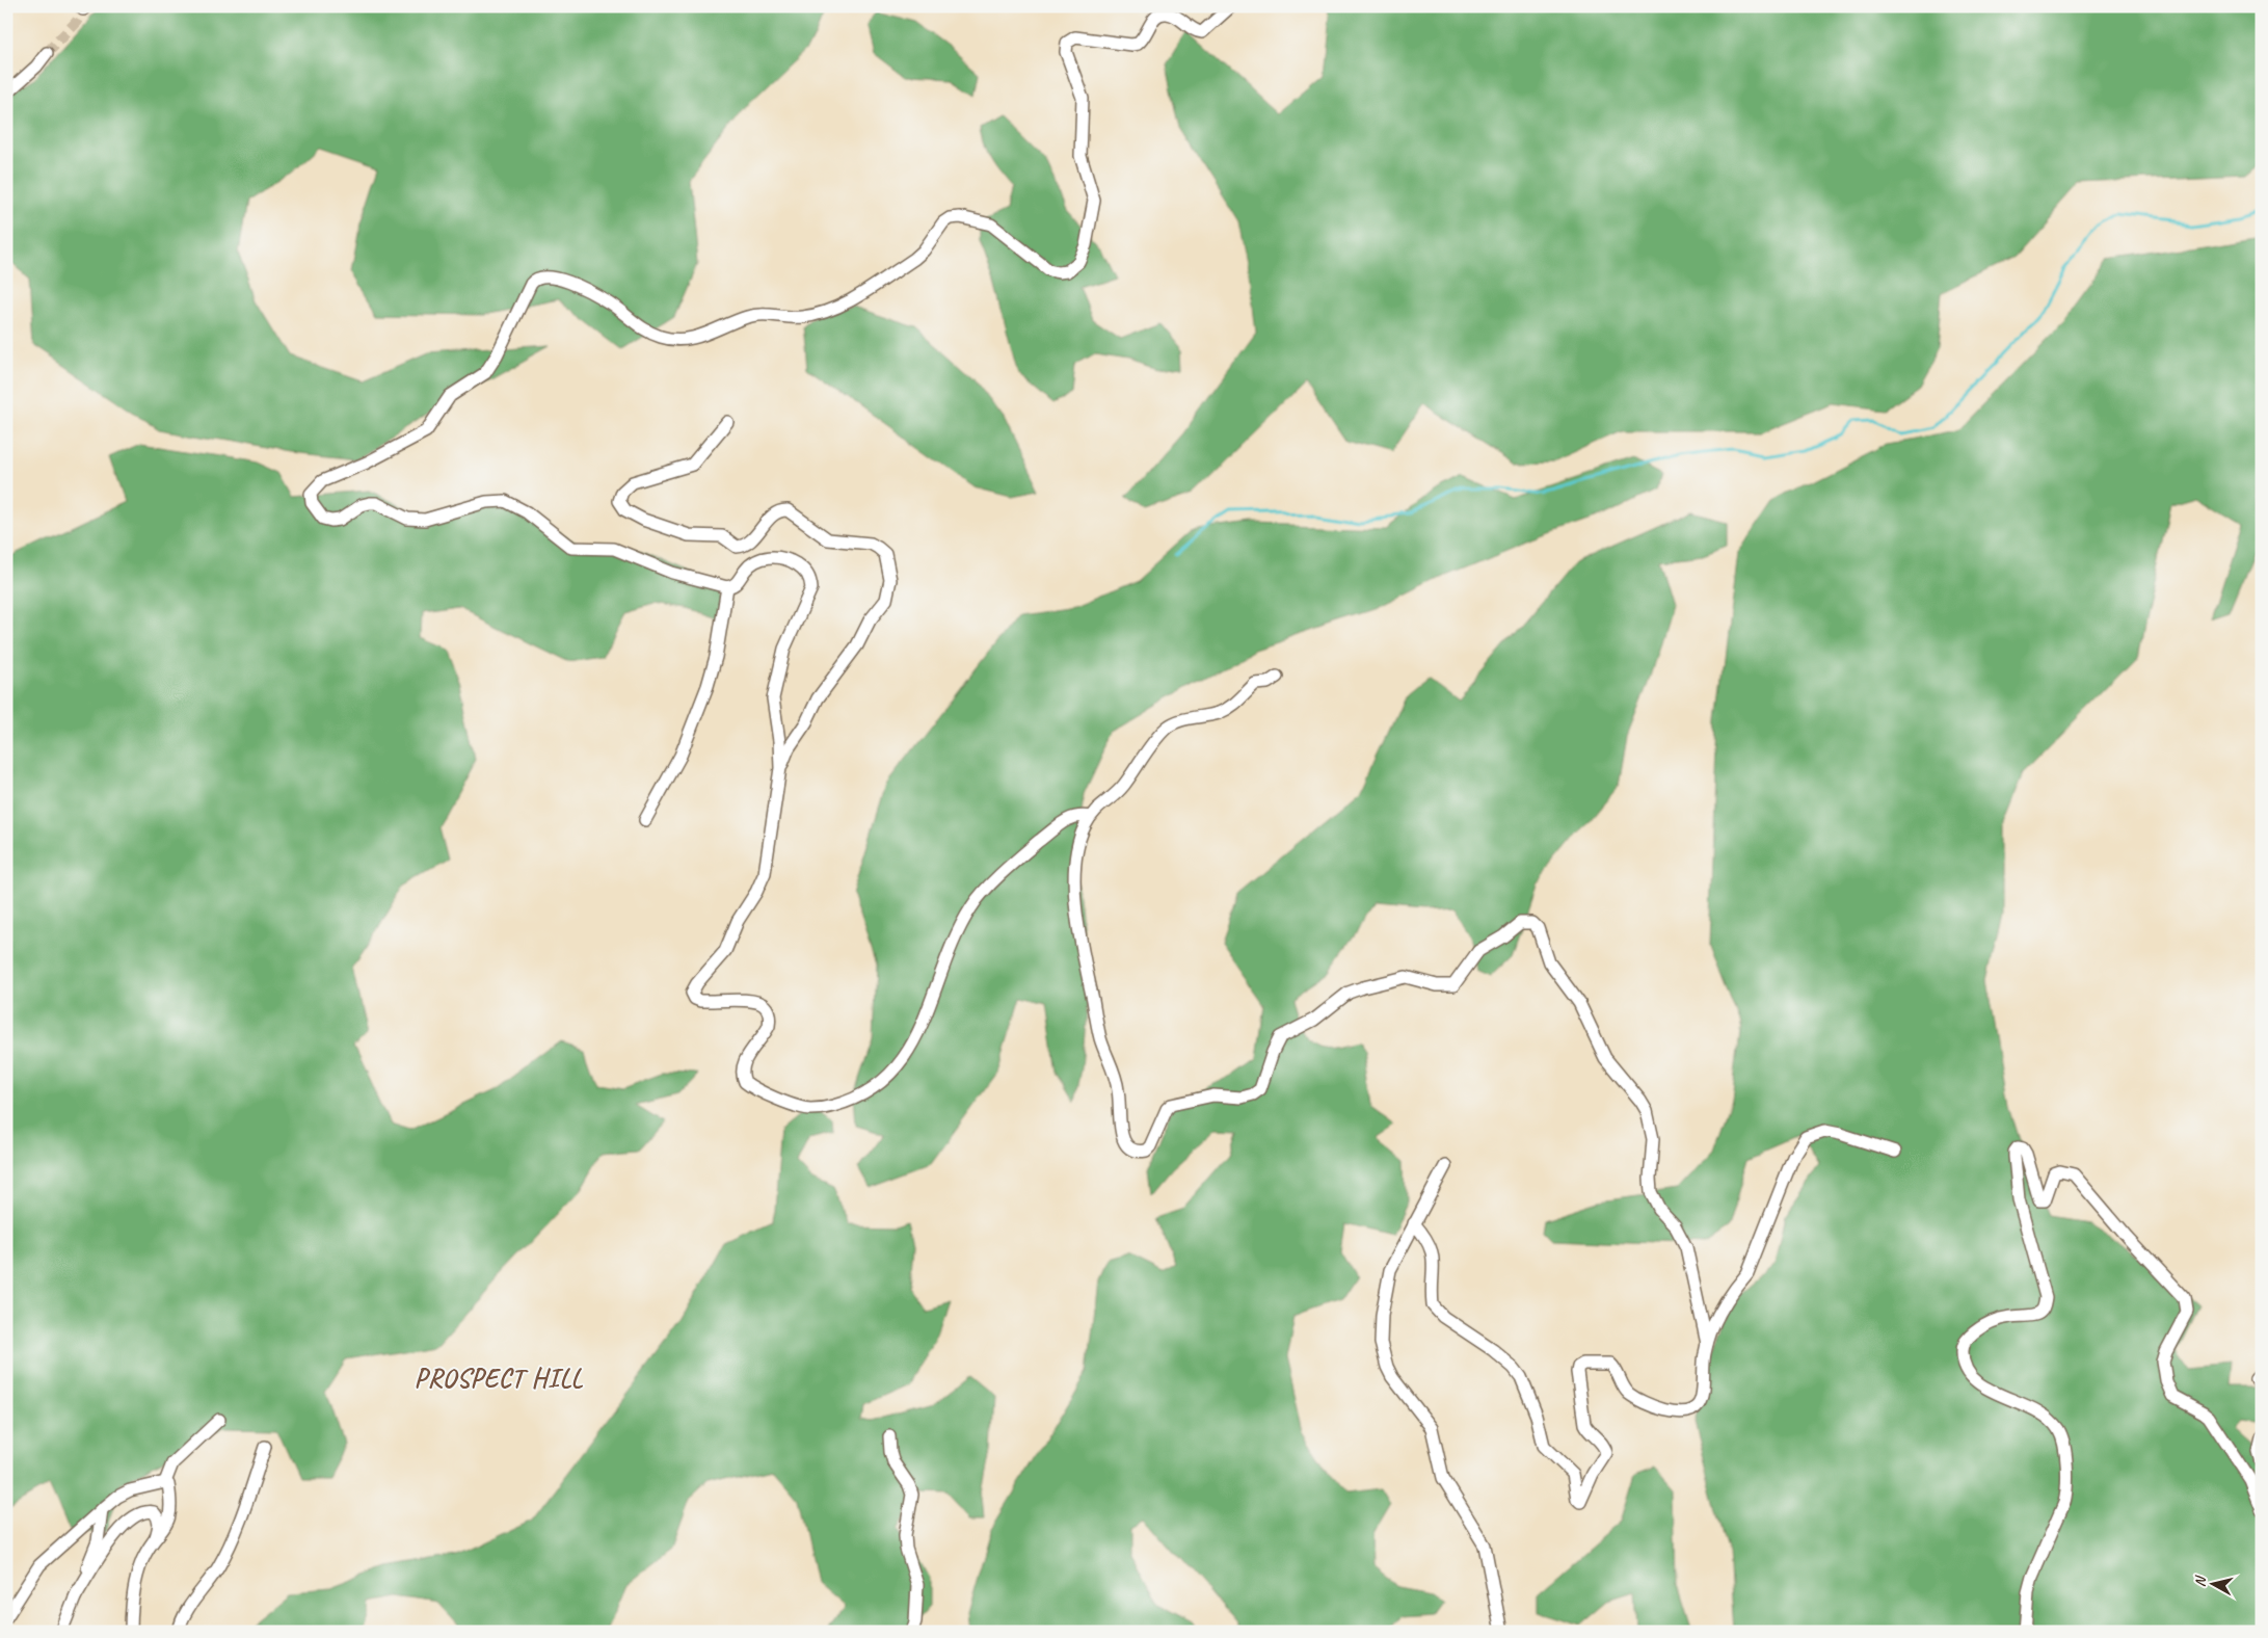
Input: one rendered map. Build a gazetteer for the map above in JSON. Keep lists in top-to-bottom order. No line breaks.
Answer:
{"districts":["PROSPECT HILL"],"north":"left"}
